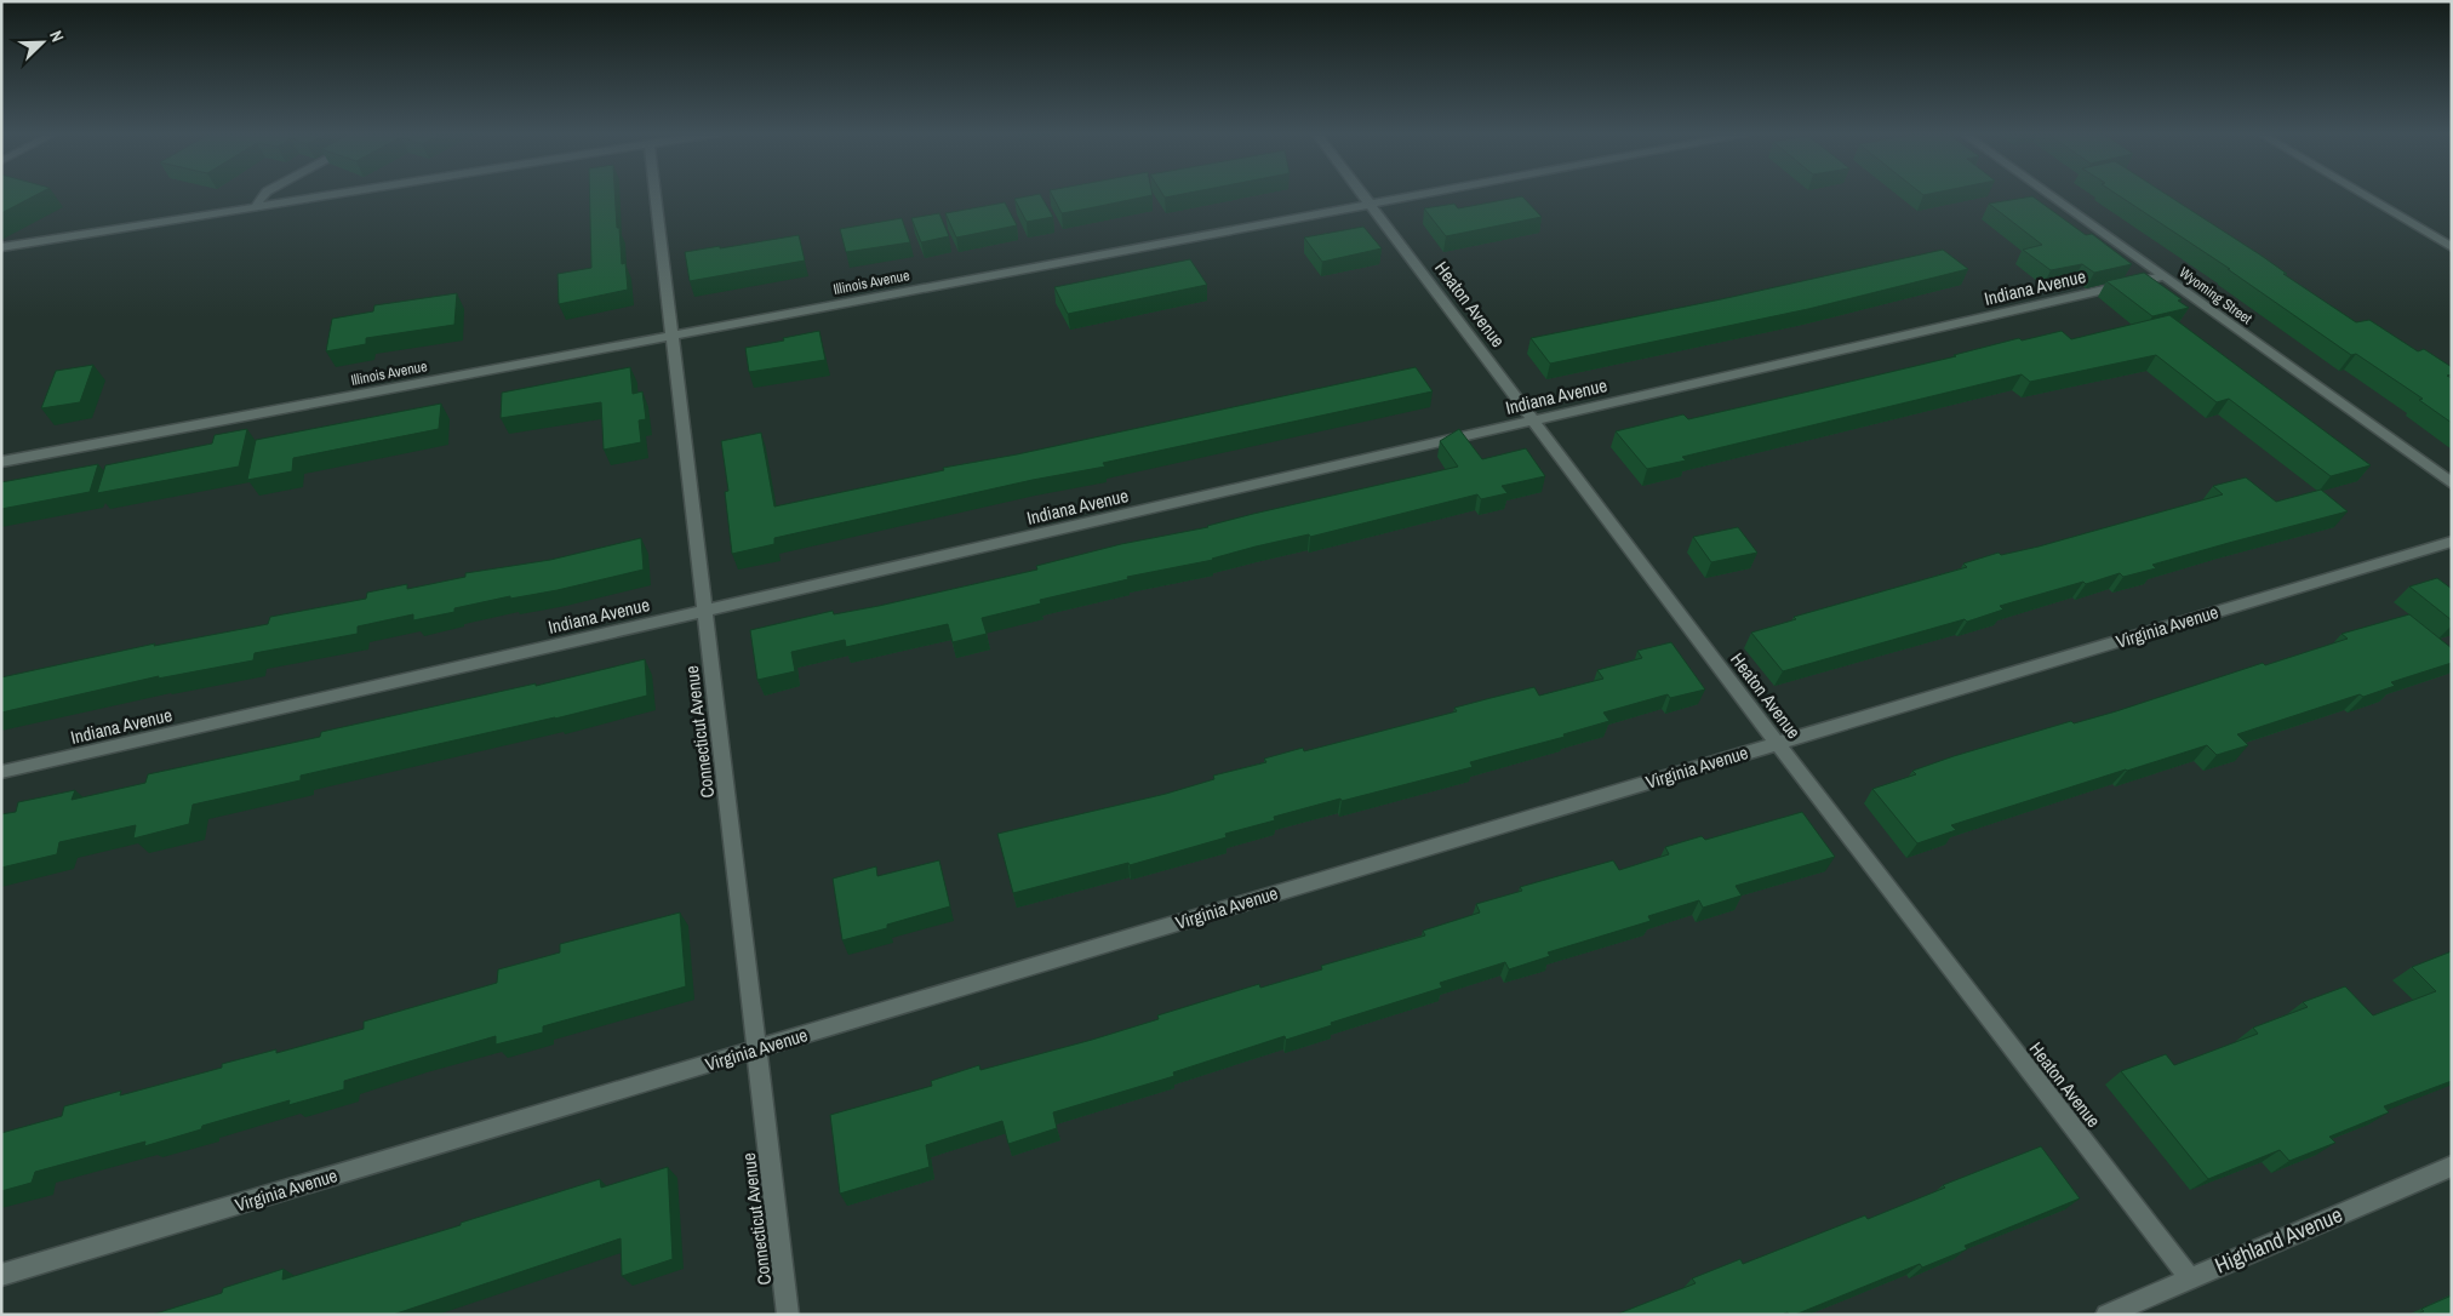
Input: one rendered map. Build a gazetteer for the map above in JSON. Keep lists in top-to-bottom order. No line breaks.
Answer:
{"streets":{"street":["Illinois Avenue","Indiana Avenue","Wyoming Street","Heaton Avenue","Virginia Avenue","Connecticut Avenue","Highland Avenue"]},"crossings":[["Illinois Avenue","Heaton Avenue"],["Illinois Avenue","Connecticut Avenue"],["Indiana Avenue","Wyoming Street"],["Indiana Avenue","Heaton Avenue"],["Indiana Avenue","Connecticut Avenue"],["Heaton Avenue","Virginia Avenue"],["Heaton Avenue","Highland Avenue"],["Virginia Avenue","Connecticut Avenue"]],"north":"top right"}
